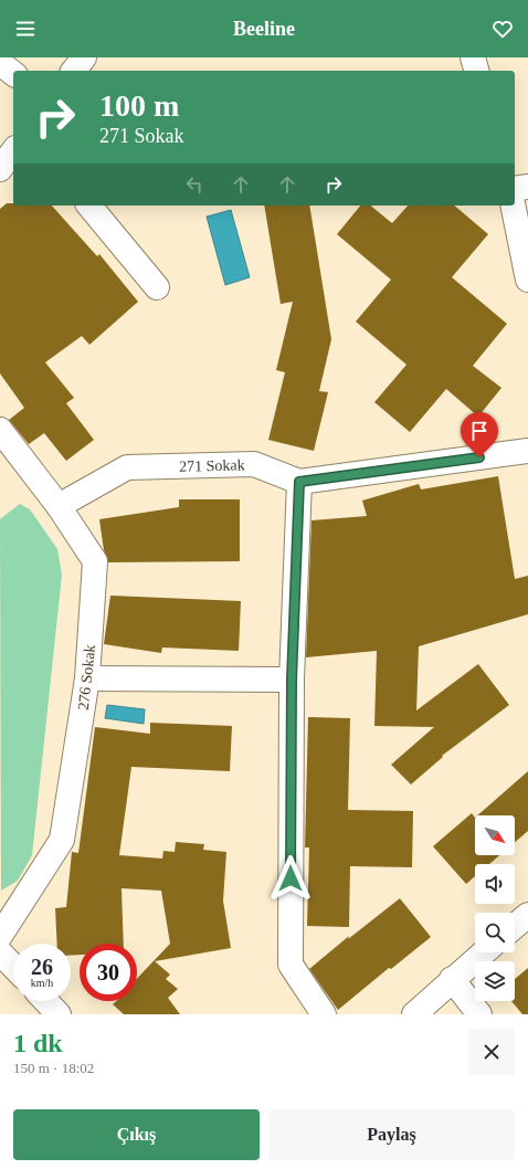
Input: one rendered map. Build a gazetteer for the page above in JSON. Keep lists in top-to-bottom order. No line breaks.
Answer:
{"streets":{"street":["271 Sokak","276 Sokak"]},"crossings":[["271 Sokak","276 Sokak"]],"north":"bottom right","page":{"header":"Beeline","turn":["100 m","271 Sokak"],"speed":"26 km/h","limit":"30","heading":["1 dk","150 m · 18:02"],"buttons":["Çıkış","Paylaş"]}}
